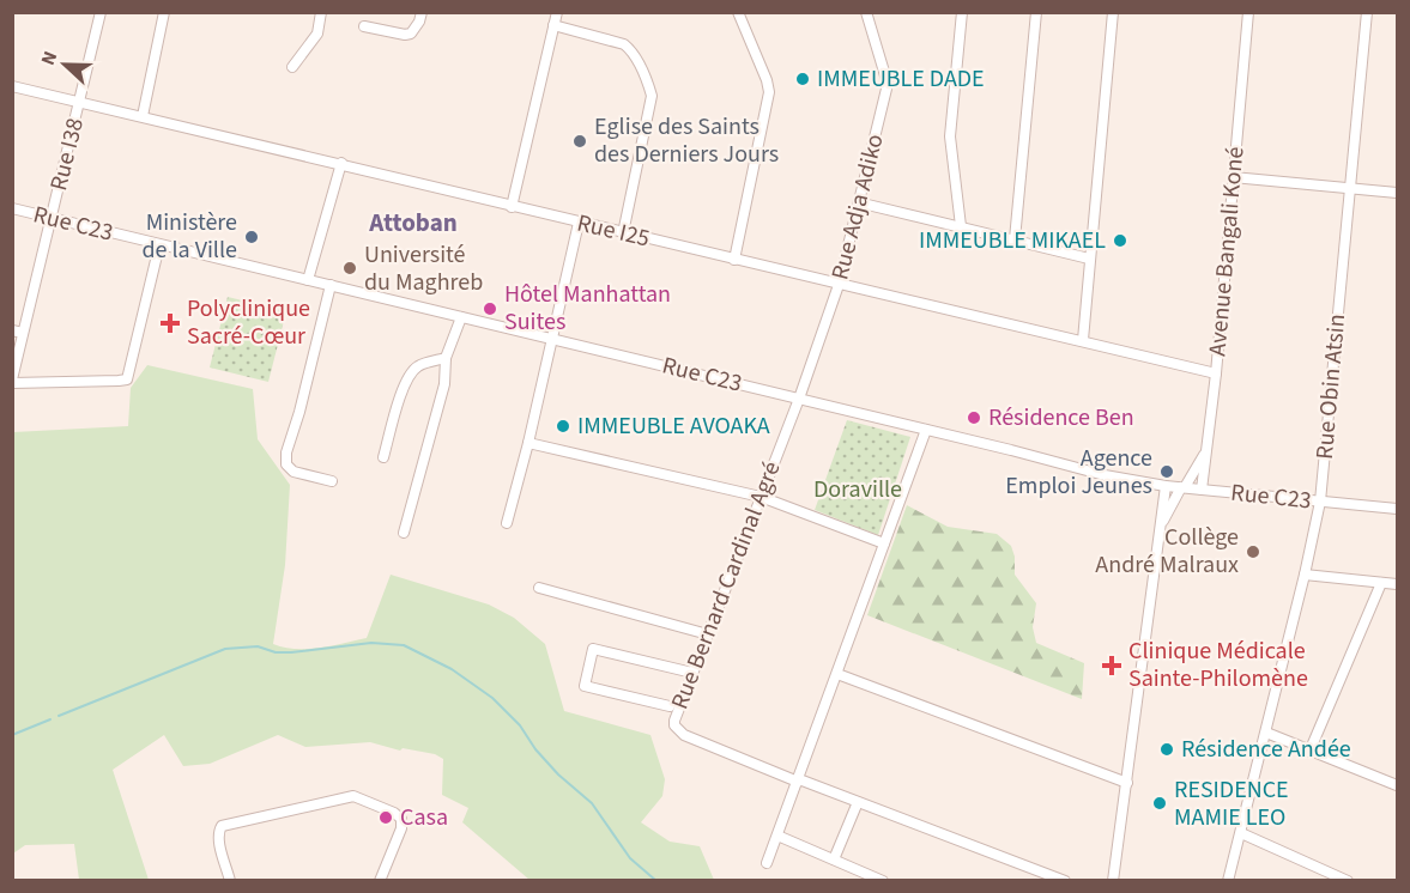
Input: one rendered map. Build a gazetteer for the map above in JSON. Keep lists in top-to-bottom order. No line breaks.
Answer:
{"streets":{"street":["Rue I38","Rue Adja Adiko","Rue C23","Rue I25","Avenue Bangali Koné","Rue Obin Atsin","Rue Bernard Cardinal Agré"]},"crossings":[["Rue I38","Rue C23"],["Rue I38","Rue I25"],["Rue Adja Adiko","Rue C23"],["Rue Adja Adiko","Rue I25"],["Rue Adja Adiko","Rue Bernard Cardinal Agré"],["Rue C23","Avenue Bangali Koné"],["Rue C23","Rue Obin Atsin"],["Rue C23","Rue Bernard Cardinal Agré"],["Rue I25","Avenue Bangali Koné"]],"districts":["Attoban"],"parks":["Doraville"],"places":{"other":["IMMEUBLE DADE","Eglise des Saints des Derniers Jours","Ministère de la Ville","IMMEUBLE MIKAEL","Université du Maghreb","Hôtel Manhattan Suites","Résidence Ben","IMMEUBLE AVOAKA","Agence Emploi Jeunes","Collège André Malraux","Résidence Andée","RESIDENCE MAMIE LEO","Casa"],"health":["Polyclinique Sacré-Cœur","Clinique Médicale Sainte-Philomène"]},"north":"left"}
